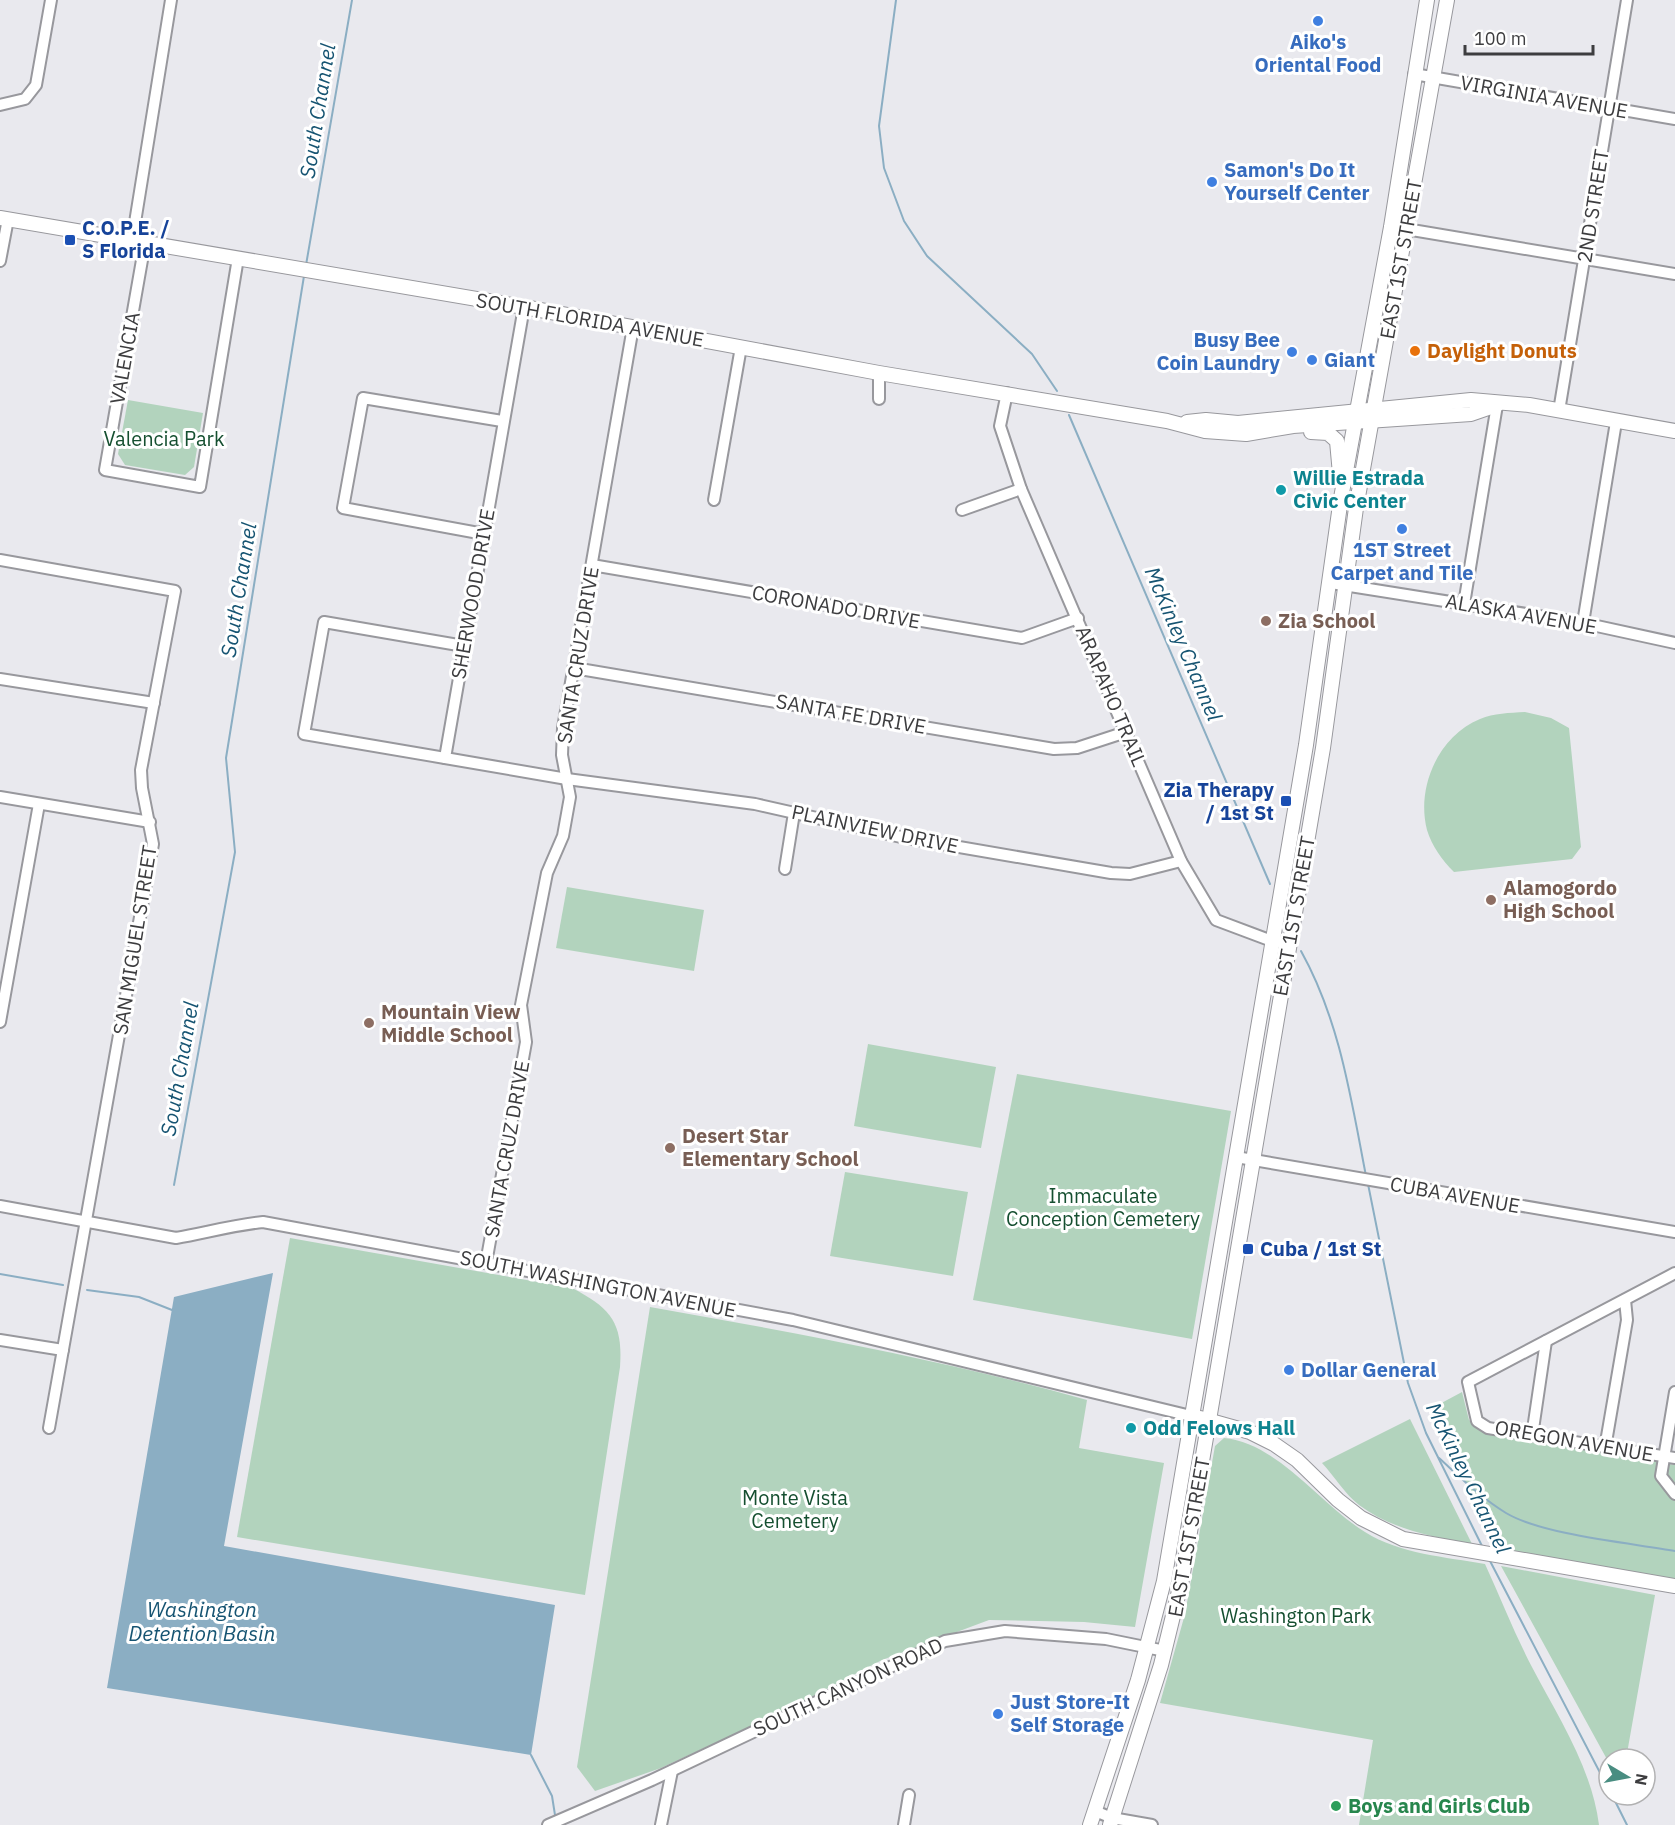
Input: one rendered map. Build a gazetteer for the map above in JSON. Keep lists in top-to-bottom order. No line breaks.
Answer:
{"streets":{"main road":["EAST 1ST STREET","SOUTH FLORIDA AVENUE"],"street":["VIRGINIA AVENUE","2ND STREET","VALENCIA","SHERWOOD DRIVE","CORONADO DRIVE","ALASKA AVENUE","SANTA CRUZ DRIVE","ARAPAHO TRAIL","SANTA FE DRIVE","PLAINVIEW DRIVE","SAN MIGUEL STREET","CUBA AVENUE","SOUTH WASHINGTON AVENUE","OREGON AVENUE","SOUTH CANYON ROAD"]},"crossings":[["VIRGINIA AVENUE","2ND STREET"],["VIRGINIA AVENUE","EAST 1ST STREET"],["EAST 1ST STREET","SOUTH FLORIDA AVENUE"],["EAST 1ST STREET","ALASKA AVENUE"],["EAST 1ST STREET","ARAPAHO TRAIL"],["EAST 1ST STREET","CUBA AVENUE"],["EAST 1ST STREET","SOUTH WASHINGTON AVENUE"],["EAST 1ST STREET","SOUTH CANYON ROAD"],["SOUTH FLORIDA AVENUE","VALENCIA"],["SOUTH FLORIDA AVENUE","SHERWOOD DRIVE"],["SOUTH FLORIDA AVENUE","SANTA CRUZ DRIVE"],["SOUTH FLORIDA AVENUE","ARAPAHO TRAIL"],["CORONADO DRIVE","SANTA CRUZ DRIVE"],["CORONADO DRIVE","ARAPAHO TRAIL"],["SANTA CRUZ DRIVE","SANTA FE DRIVE"],["SANTA CRUZ DRIVE","PLAINVIEW DRIVE"],["SANTA CRUZ DRIVE","SOUTH WASHINGTON AVENUE"],["ARAPAHO TRAIL","SANTA FE DRIVE"],["ARAPAHO TRAIL","PLAINVIEW DRIVE"],["SAN MIGUEL STREET","SOUTH WASHINGTON AVENUE"]],"water":["South Channel","McKinley Channel","Washington Detention Basin"],"parks":["Valencia Park","Immaculate Conception Cemetery","Monte Vista Cemetery","Washington Park"],"places":{"other":["Aiko's Oriental Food","Samon's Do It Yourself Center","Daylight Donuts","Busy Bee Coin Laundry","Giant","Willie Estrada Civic Center","1ST Street Carpet and Tile","Zia School","Alamogordo High School","Mountain View Middle School","Desert Star Elementary School","Dollar General","Odd Felows Hall","Just Store-It Self Storage","Boys and Girls Club"],"transit":["C.O.P.E. / S Florida","Zia Therapy / 1st St","Cuba / 1st St"]},"scale_bar":"100 m","north":"right"}
